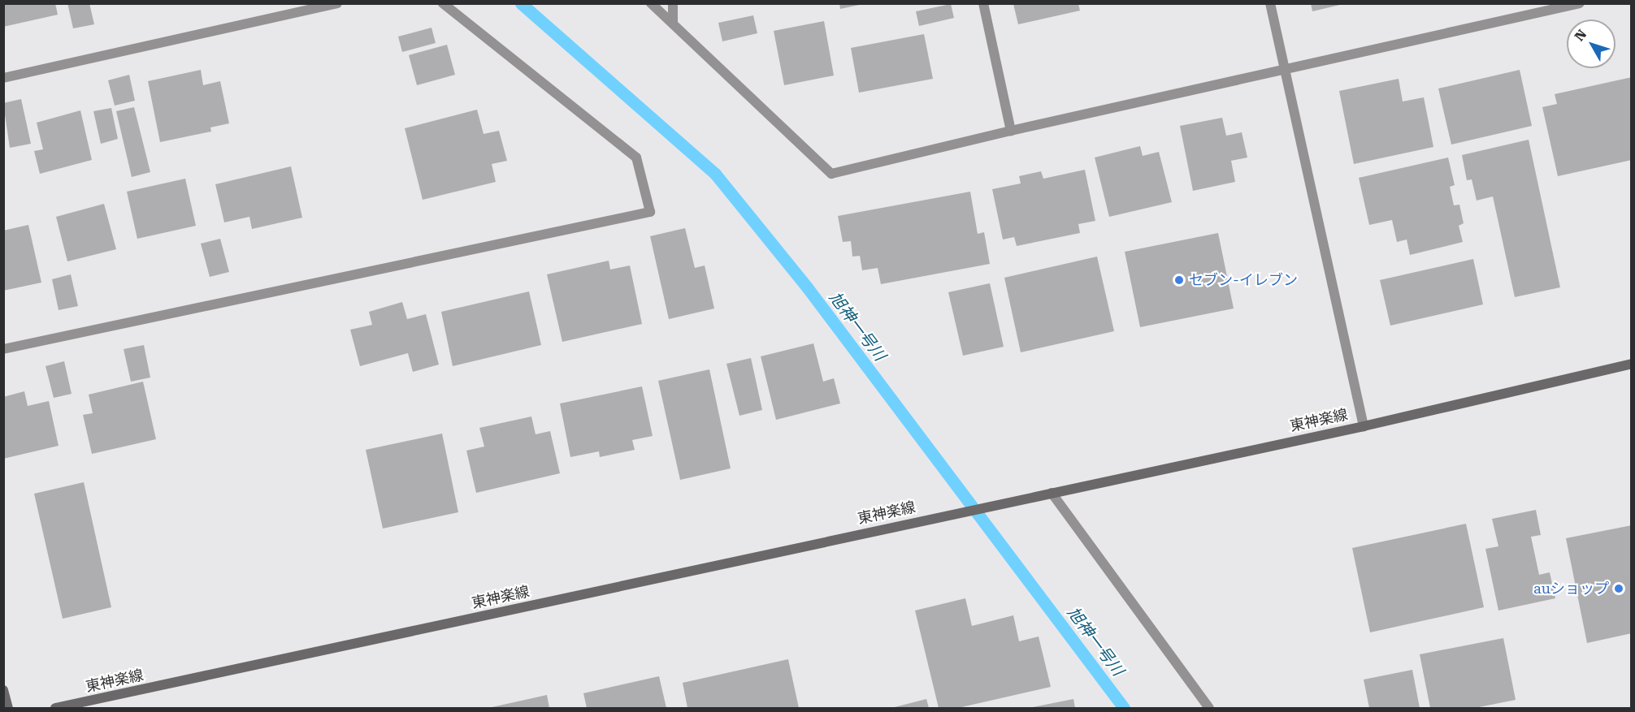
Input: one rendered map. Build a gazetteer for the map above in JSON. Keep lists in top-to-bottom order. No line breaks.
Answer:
{"streets":{"main road":["東神楽線"]},"water":["旭神一号川"],"places":["セブン-イレブン","auショップ"],"north":"top left"}
